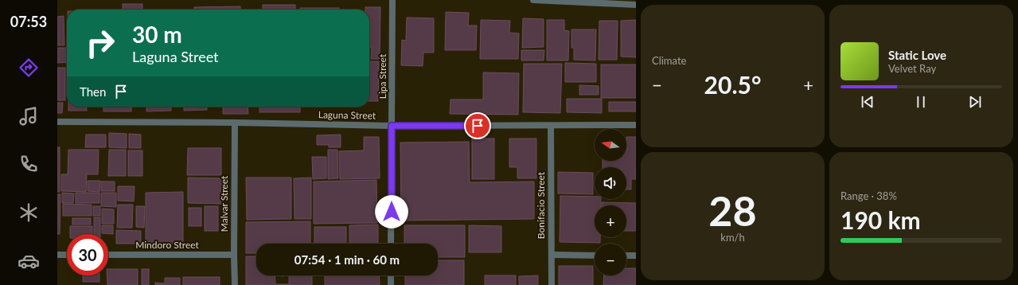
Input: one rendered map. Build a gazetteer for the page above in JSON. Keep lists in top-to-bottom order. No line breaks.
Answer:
{"streets":{"street":["Lipa Street","Laguna Street","Malvar Street","Bonifacio Street","Mindoro Street"]},"crossings":[["Lipa Street","Laguna Street"],["Laguna Street","Malvar Street"],["Laguna Street","Bonifacio Street"],["Malvar Street","Mindoro Street"]],"north":"left","page":{"tabs":"07:53","tile":["Climate",["28","km/h"],["Range · 38%","190 km"]],"turn":["30 m","Laguna Street"],"song":["Static Love","Velvet Ray"],"heat":["−","20.5°","+"],"then":"Then","map_buttons":["+","−"],"limit":"30","trip":"07:54 · 1 min · 60 m"}}
